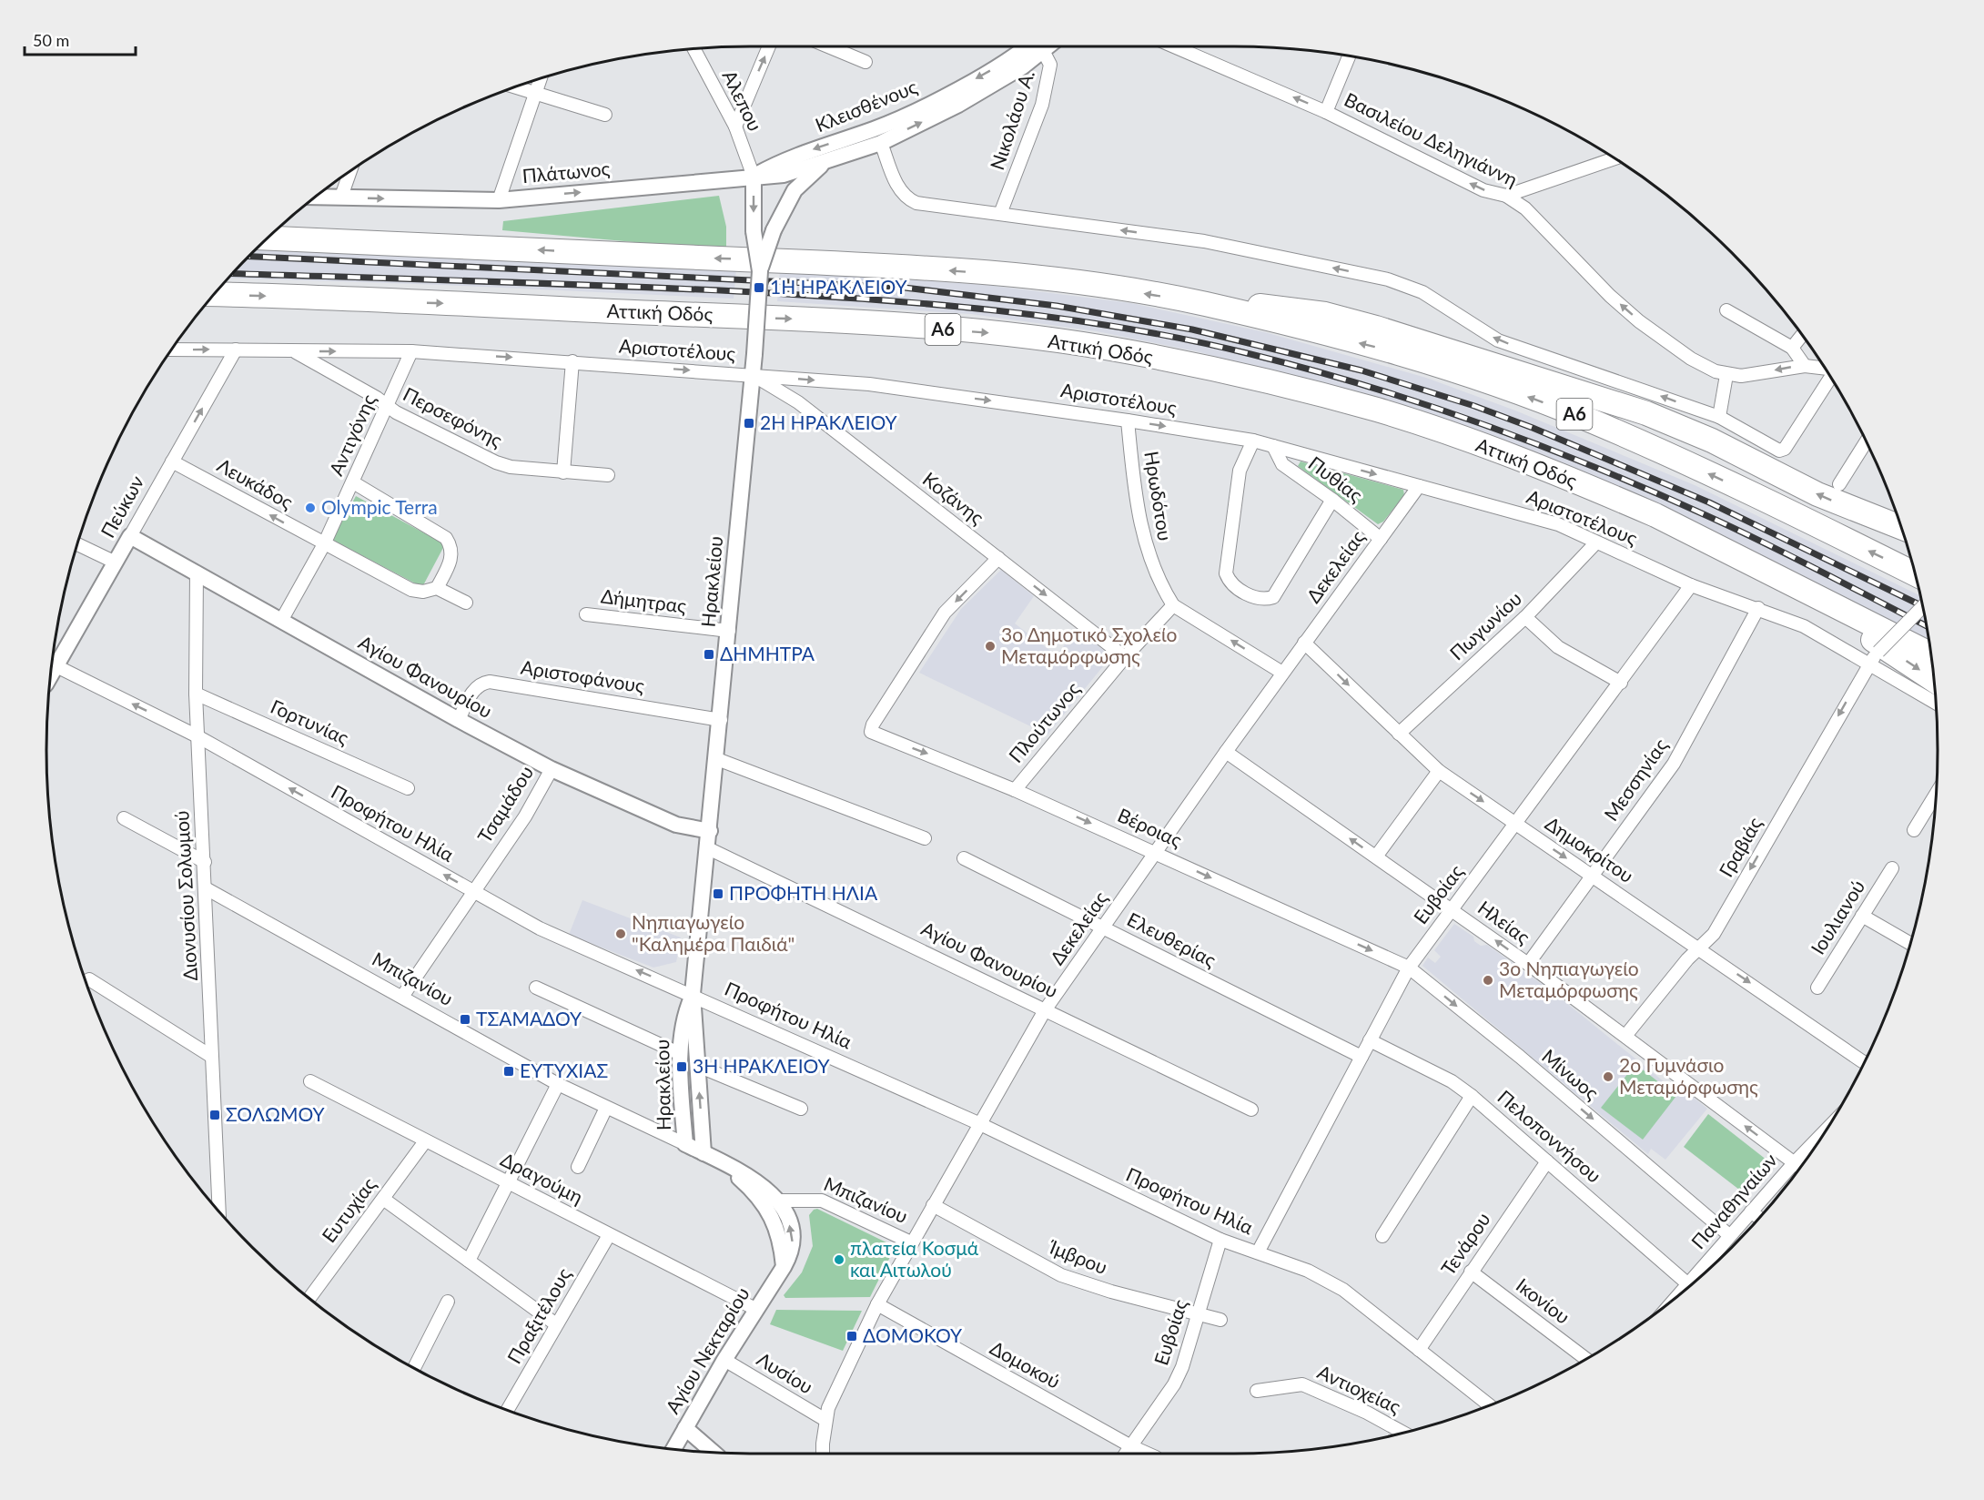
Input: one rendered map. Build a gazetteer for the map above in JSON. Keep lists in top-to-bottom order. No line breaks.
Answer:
{"streets":{"highway":["Αττική Οδός","Α6"],"street":["Αλεπου","Κλεισθένους","Νικολάου Α.","Βασιλείου Δεληγιάννη","Πλάτωνος","Αριστοτέλους","Περσεφόνης","Αντιγόνης","Πυθίας","Λευκάδος","Ηρωδότου","Κοζάνης","Πεύκων","Δεκελείας","Ηρακλείου","Δήμητρας","Πωγωνίου","Αγίου Φανουρίου","Αριστοφάνους","Γορτυνίας","Πλούτωνος","Μεσσηνίας","Τσαμάδου","Προφήτου Ηλία","Βέροιας","Γραβιάς","Δημοκρίτου","Ευβοίας","Διονυσίου Σολωμού","Ιουλιανού","Ηλείας","Ελευθερίας","Μπιζανίου","Μίνωος","Πελοποννήσου","Δραγούμη","Παναθηναίων","Ευτυχίας","Τενάρου","Ίμβρου","Ικονίου","Πραξιτέλους","Αγίου Νεκταρίου","Δομοκού","Λυσίου","Αντιοχείας"]},"crossings":[["Αλεπου","Κλεισθένους"],["Αλεπου","Πλάτωνος"],["Αλεπου","Ηρακλείου"],["Κλεισθένους","Πλάτωνος"],["Κλεισθένους","Ηρακλείου"],["Πλάτωνος","Ηρακλείου"],["Αριστοτέλους","Περσεφόνης"],["Αριστοτέλους","Αντιγόνης"],["Αριστοτέλους","Πυθίας"],["Αριστοτέλους","Ηρωδότου"],["Αριστοτέλους","Κοζάνης"],["Αριστοτέλους","Πεύκων"],["Αριστοτέλους","Δεκελείας"],["Αριστοτέλους","Ηρακλείου"],["Αριστοτέλους","Πωγωνίου"],["Αριστοτέλους","Μεσσηνίας"],["Αριστοτέλους","Γραβιάς"],["Αριστοτέλους","Ευβοίας"],["Περσεφόνης","Αντιγόνης"],["Αντιγόνης","Λευκάδος"],["Αντιγόνης","Αγίου Φανουρίου"],["Πυθίας","Δεκελείας"],["Λευκάδος","Πεύκων"],["Ηρωδότου","Πλούτωνος"],["Κοζάνης","Ηρακλείου"],["Κοζάνης","Πλούτωνος"],["Κοζάνης","Βέροιας"],["Πεύκων","Αγίου Φανουρίου"],["Πεύκων","Προφήτου Ηλία"],["Δεκελείας","Αγίου Φανουρίου"],["Δεκελείας","Προφήτου Ηλία"],["Δεκελείας","Βέροιας"],["Δεκελείας","Δημοκρίτου"],["Δεκελείας","Ηλείας"],["Δεκελείας","Ελευθερίας"],["Δεκελείας","Μπιζανίου"],["Δεκελείας","Ίμβρου"],["Δεκελείας","Δομοκού"],["Δεκελείας","Λυσίου"],["Ηρακλείου","Δήμητρας"],["Ηρακλείου","Αγίου Φανουρίου"],["Ηρακλείου","Αριστοφάνους"],["Ηρακλείου","Προφήτου Ηλία"],["Ηρακλείου","Μπιζανίου"],["Πωγωνίου","Δημοκρίτου"],["Αγίου Φανουρίου","Αριστοφάνους"],["Αγίου Φανουρίου","Τσαμάδου"],["Αγίου Φανουρίου","Διονυσίου Σολωμού"],["Γορτυνίας","Διονυσίου Σολωμού"],["Πλούτωνος","Βέροιας"],["Μεσσηνίας","Δημοκρίτου"],["Μεσσηνίας","Ηλείας"],["Τσαμάδου","Προφήτου Ηλία"],["Τσαμάδου","Μπιζανίου"],["Προφήτου Ηλία","Ευβοίας"],["Προφήτου Ηλία","Διονυσίου Σολωμού"],["Προφήτου Ηλία","Τενάρου"],["Βέροιας","Ευβοίας"],["Βέροιας","Μίνωος"],["Γραβιάς","Δημοκρίτου"],["Γραβιάς","Ηλείας"],["Δημοκρίτου","Ευβοίας"],["Ευβοίας","Ηλείας"],["Ευβοίας","Ελευθερίας"],["Ευβοίας","Μίνωος"],["Ευβοίας","Πελοποννήσου"],["Ευβοίας","Ίμβρου"],["Ευβοίας","Δομοκού"],["Διονυσίου Σολωμού","Μπιζανίου"],["Ηλείας","Παναθηναίων"],["Μπιζανίου","Αγίου Νεκταρίου"],["Μίνωος","Παναθηναίων"],["Πελοποννήσου","Παναθηναίων"],["Πελοποννήσου","Τενάρου"],["Δραγούμη","Ευτυχίας"],["Δραγούμη","Πραξιτέλους"],["Δραγούμη","Αγίου Νεκταρίου"],["Τενάρου","Ικονίου"],["Αγίου Νεκταρίου","Λυσίου"]],"one_way":["Πλάτωνος","Αριστοτέλους","Λευκάδος","Πεύκων","Γραβιάς","Δημοκρίτου","Ηλείας","Μίνωος"],"places":{"transit":["1Η ΗΡΑΚΛΕΙΟΥ","2Η ΗΡΑΚΛΕΙΟΥ","ΔΗΜΗΤΡΑ","ΠΡΟΦΗΤΗ ΗΛΙΑ","ΤΣΑΜΑΔΟΥ","3Η ΗΡΑΚΛΕΙΟΥ","ΕΥΤΥΧΙΑΣ","ΣΟΛΩΜΟΥ","ΔΟΜΟΚΟΥ"],"other":["Olympic Terra","3ο Δημοτικό Σχολείο Μεταμόρφωσης","Νηπιαγωγείο \"Καλημέρα Παιδιά\"","3ο Νηπιαγωγείο Μεταμόρφωσης","2ο Γυμνάσιο Μεταμόρφωσης","πλατεία Κοσμά και Αιτωλού"]},"scale_bar":"50 m"}
